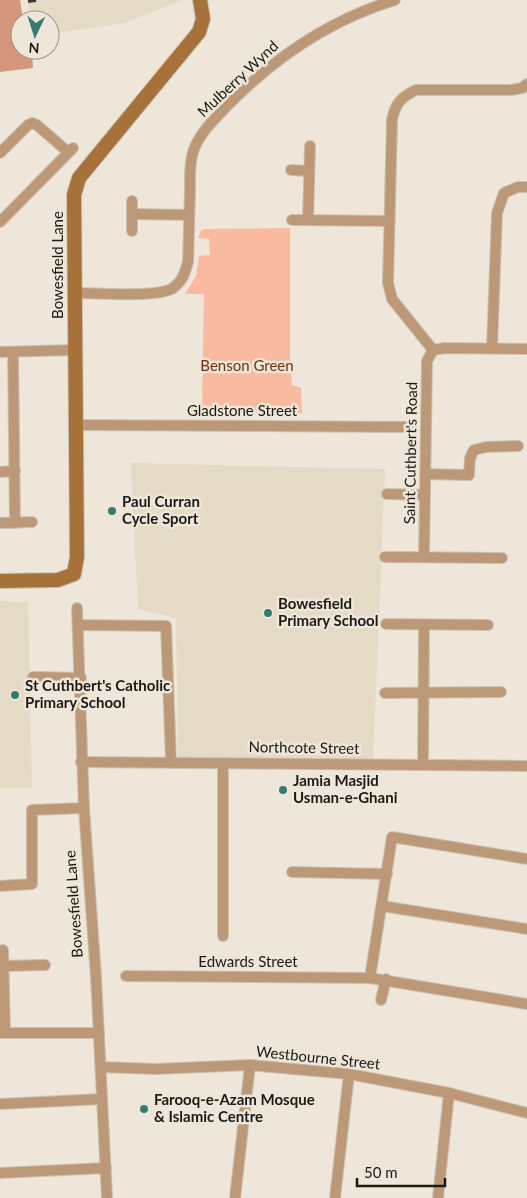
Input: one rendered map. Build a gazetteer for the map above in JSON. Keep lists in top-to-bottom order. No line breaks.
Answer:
{"streets":{"street":["Mulberry Wynd","Bowesfield Lane","Gladstone Street","Saint Cuthbert's Road","Northcote Street","Edwards Street","Westbourne Street"]},"crossings":[["Mulberry Wynd","Bowesfield Lane"],["Bowesfield Lane","Gladstone Street"],["Bowesfield Lane","Northcote Street"],["Bowesfield Lane","Westbourne Street"]],"parks":["Benson Green"],"places":["Paul Curran Cycle Sport","Bowesfield Primary School","St Cuthbert's Catholic Primary School","Jamia Masjid Usman-e-Ghani","Farooq-e-Azam Mosque & Islamic Centre"],"scale_bar":"50 m","north":"bottom"}
